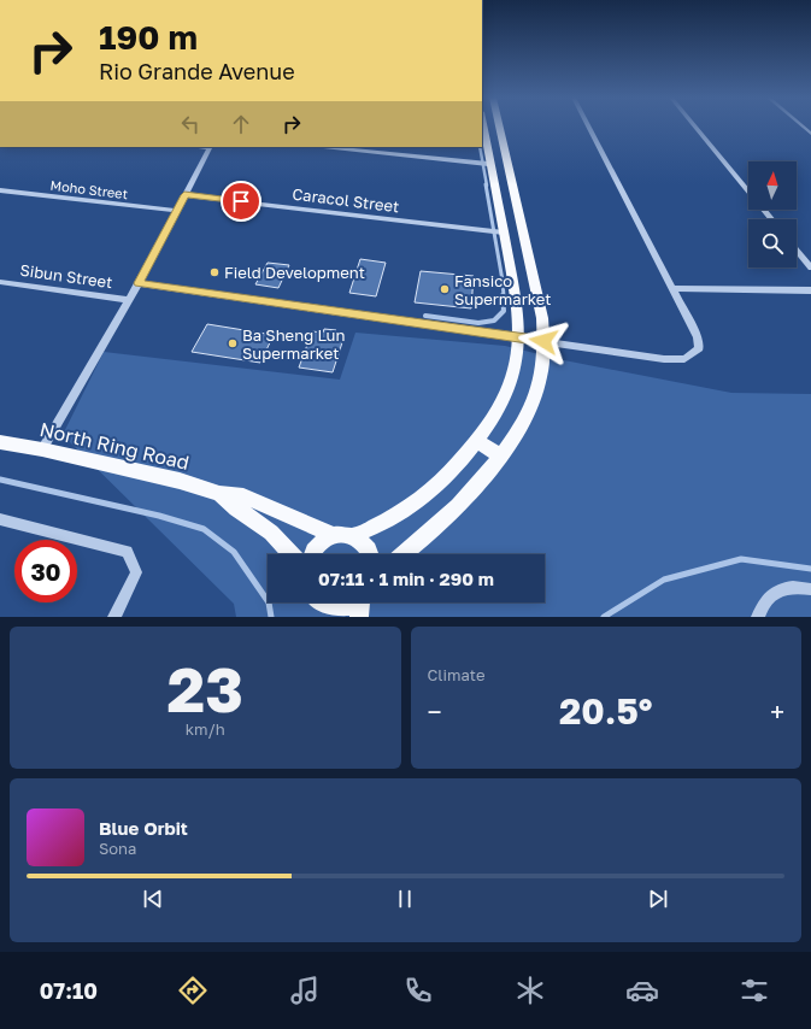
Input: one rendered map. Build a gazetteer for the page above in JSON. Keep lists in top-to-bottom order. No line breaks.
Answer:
{"streets":{"main road":["North Ring Road"],"street":["Moho Street","Caracol Street","Sibun Street"]},"places":["Field Development","Fansico Supermarket","Ba Sheng Lun Supermarket"],"north":"top","page":{"turn":["190 m","Rio Grande Avenue"],"limit":"30","trip":"07:11 · 1 min · 290 m","tile":[["23","km/h"],"Climate"],"heat":["−","20.5°","+"],"song":["Blue Orbit","Sona"],"tabs":"07:10"}}
